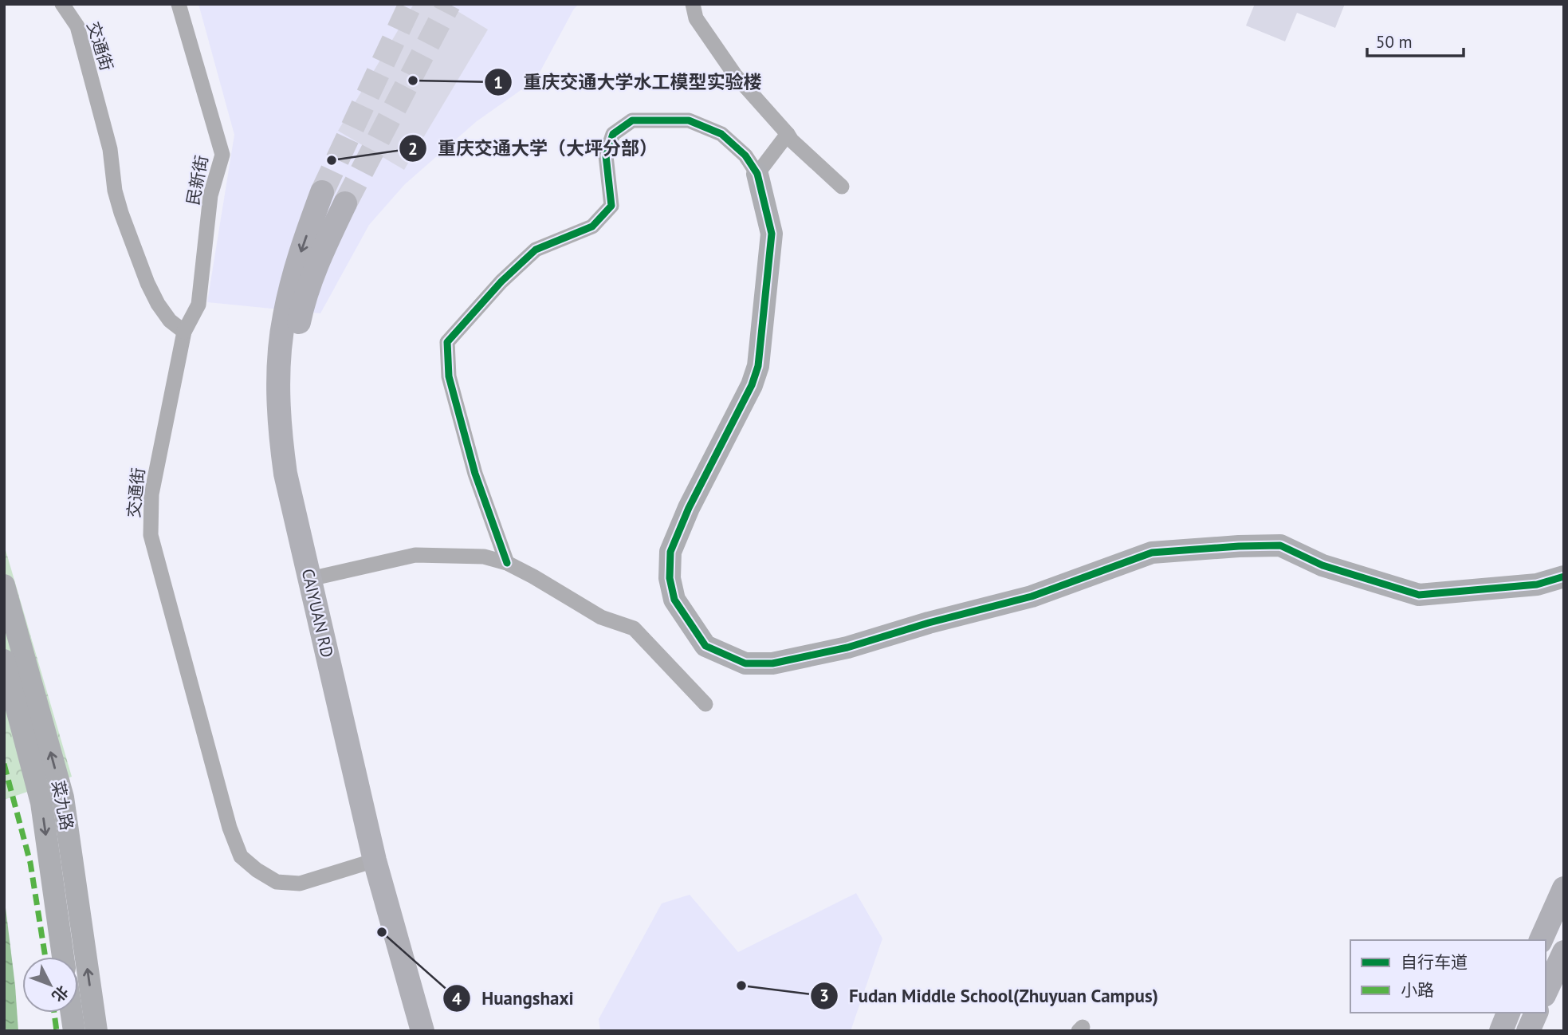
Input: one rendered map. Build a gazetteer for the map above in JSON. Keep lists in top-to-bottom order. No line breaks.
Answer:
{"streets":{"main road":["CAIYUAN RD"],"street":["交通街","民新街","菜九路"]},"crossings":[["交通街","民新街"],["交通街","CAIYUAN RD"]],"places":["重庆交通大学水工模型实验楼","重庆交通大学（大坪分部）","Huangshaxi","Fudan Middle School(Zhuyuan Campus)"],"legend":["自行车道","小路"],"scale_bar":"50 m","north":"bottom right"}
